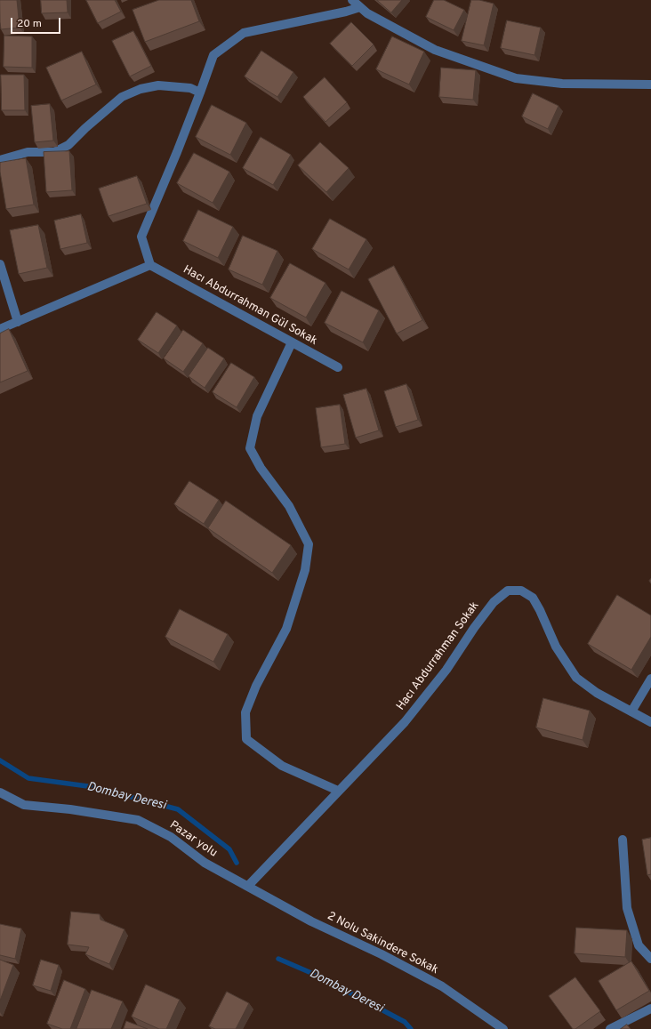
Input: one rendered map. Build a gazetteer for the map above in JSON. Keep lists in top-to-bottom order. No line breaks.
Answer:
{"streets":{"street":["Hacı Abdurrahman Gül Sokak","Hacı Abdurrahman Sokak","Pazar yolu","2 Nolu Sakindere Sokak"]},"crossings":[["Hacı Abdurrahman Sokak","Pazar yolu"],["Hacı Abdurrahman Sokak","2 Nolu Sakindere Sokak"],["Pazar yolu","2 Nolu Sakindere Sokak"]],"water":["Dombay Deresi"],"scale_bar":"20 m"}
